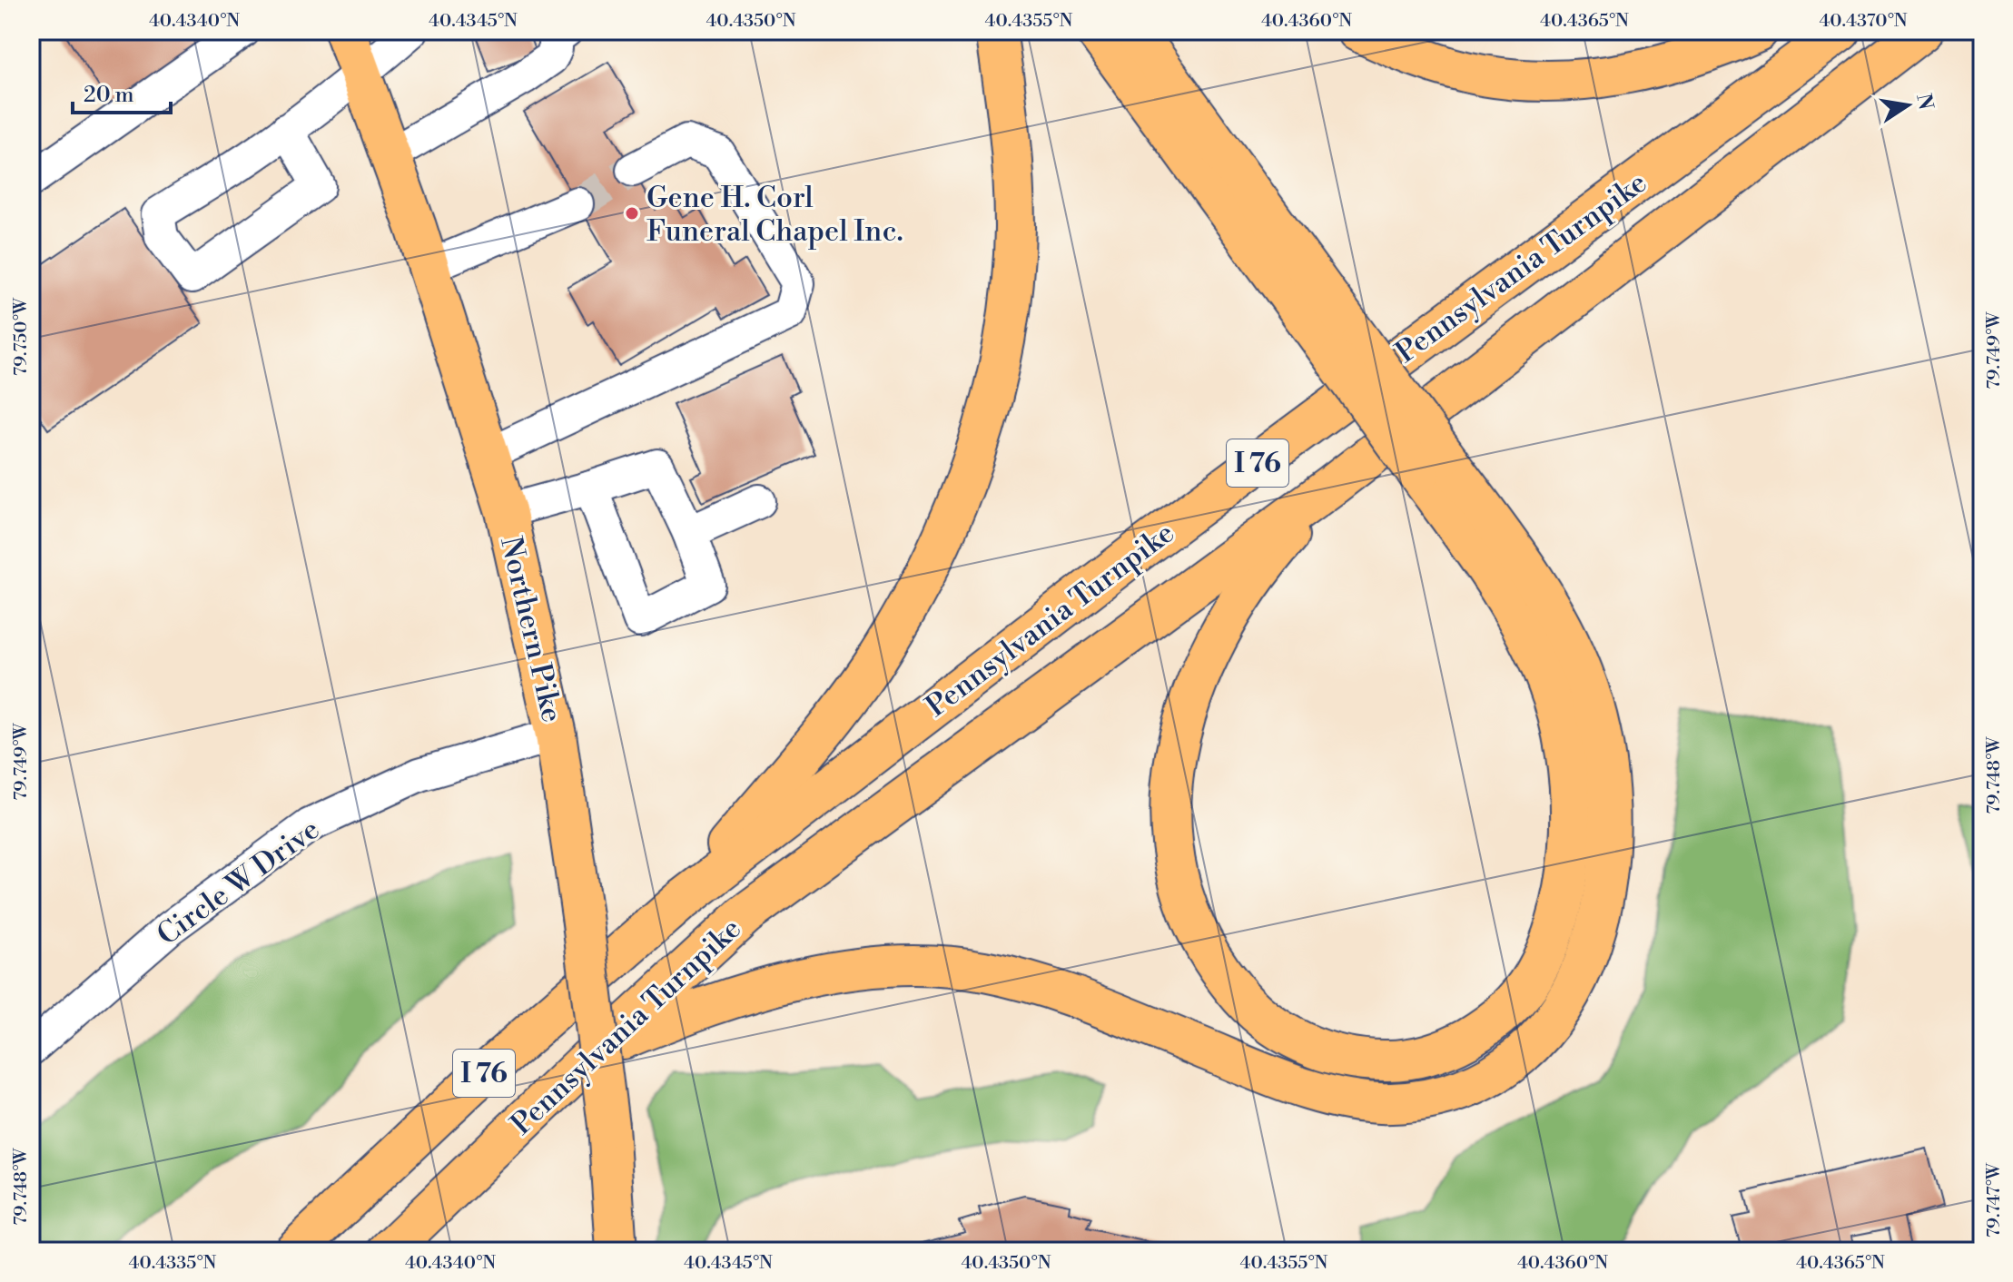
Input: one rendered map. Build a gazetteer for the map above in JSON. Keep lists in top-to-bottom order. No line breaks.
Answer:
{"streets":{"main road":["Pennsylvania Turnpike","I 76","Northern Pike"],"street":["Circle W Drive"]},"crossings":[["Northern Pike","Circle W Drive"]],"places":["Gene H. Corl Funeral Chapel Inc."],"scale_bar":"20 m","north":"right","coordinates":["40.4340°N","40.4345°N","40.4350°N","40.4355°N","40.4360°N","40.4365°N","40.4370°N","79.750°W","79.749°W","79.748°W","79.747°W","40.4335°N"]}
